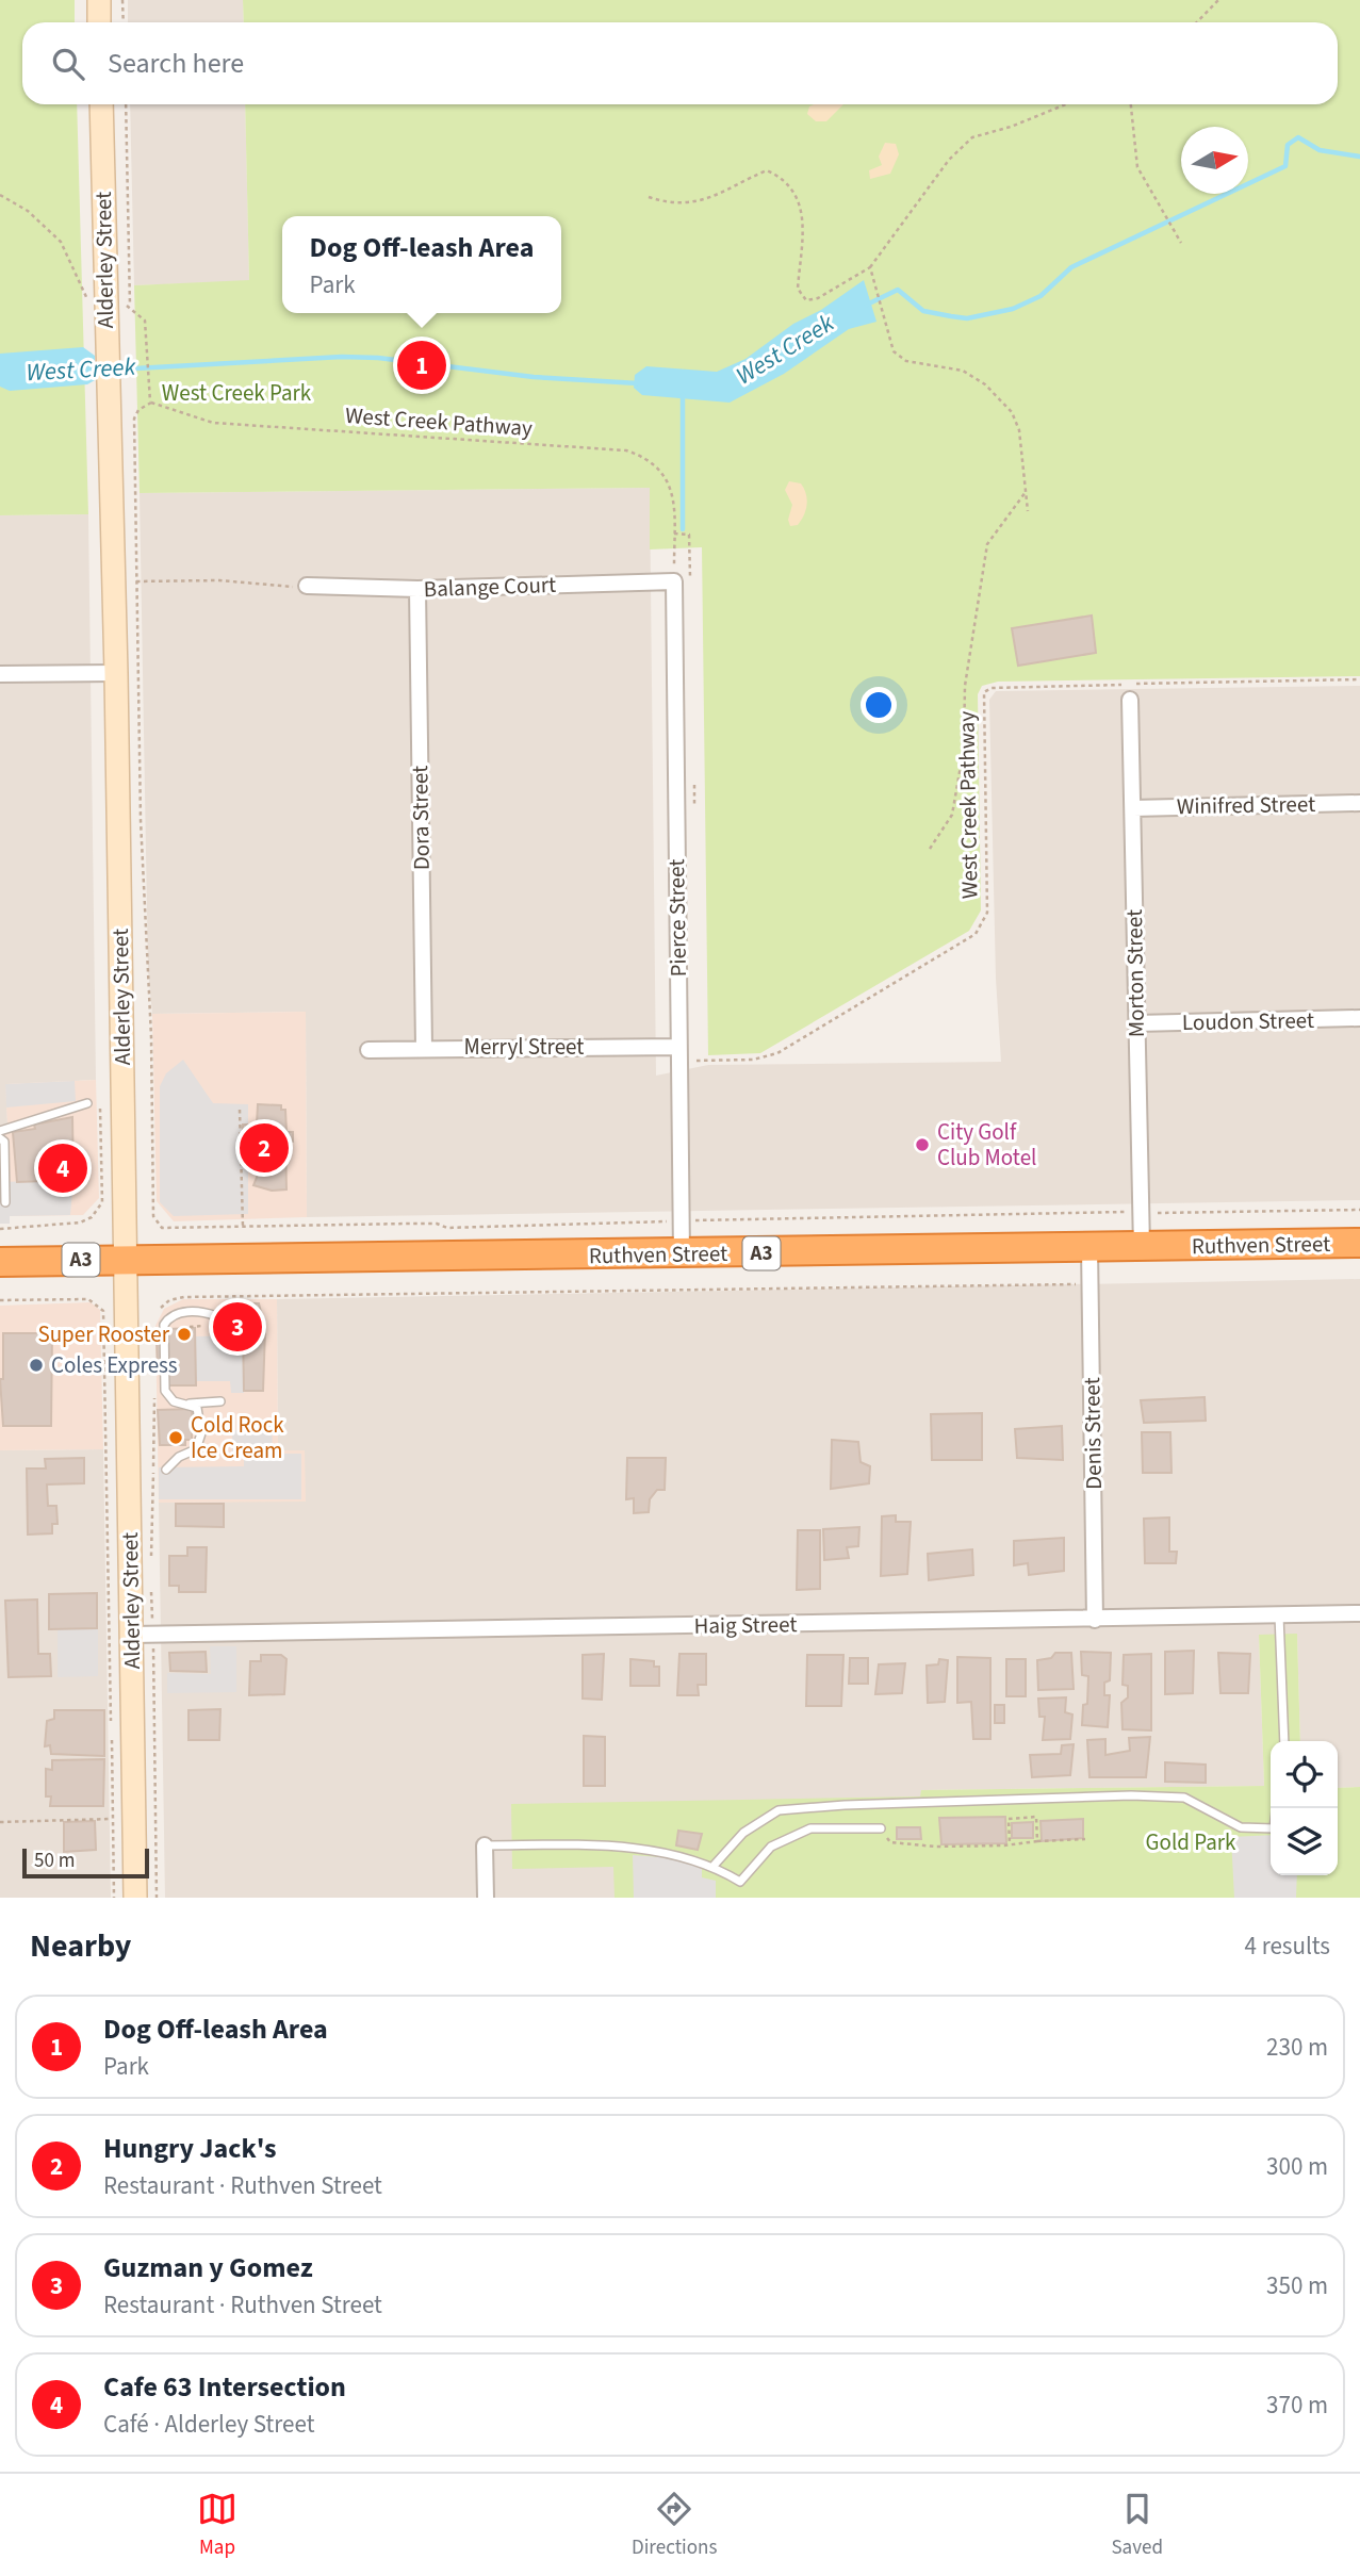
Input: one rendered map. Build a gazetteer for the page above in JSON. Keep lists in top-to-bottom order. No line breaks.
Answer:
{"streets":{"highway":["Ruthven Street","A3"],"street":["Alderley Street","Balange Court","Winifred Street","Dora Street","Pierce Street","Morton Street","Loudon Street","Merryl Street","Denis Street","Haig Street"],"path":["West Creek Pathway"]},"crossings":[["Alderley Street","Ruthven Street"],["Alderley Street","Haig Street"],["West Creek Pathway","Balange Court"],["West Creek Pathway","Pierce Street"],["Balange Court","Dora Street"],["Balange Court","Pierce Street"],["Winifred Street","Morton Street"],["Dora Street","Merryl Street"],["Pierce Street","Merryl Street"],["Pierce Street","Ruthven Street"],["Morton Street","Loudon Street"],["Morton Street","Ruthven Street"],["Ruthven Street","Denis Street"],["Denis Street","Haig Street"]],"water":["West Creek"],"parks":["West Creek Park","Gold Park"],"places":["City Golf Club Motel","Super Rooster","Coles Express","Cold Rock Ice Cream"],"scale_bar":"50 m","north":"right","page":{"search":"Search here","popup":["Dog Off-leash Area","Park"],"pins":["1","2","4","3"],"scale":"50 m","heading":["Nearby","4 results"],"list":[{"mark":"1","name":"Dog Off-leash Area","note":"Park","value":"230 m"},{"mark":"2","name":"Hungry Jack's","note":"Restaurant · Ruthven Street","value":"300 m"},{"mark":"3","name":"Guzman y Gomez","note":"Restaurant · Ruthven Street","value":"350 m"},{"mark":"4","name":"Cafe 63 Intersection","note":"Café · Alderley Street","value":"370 m"}],"nav":["Map","Directions","Saved"]}}
